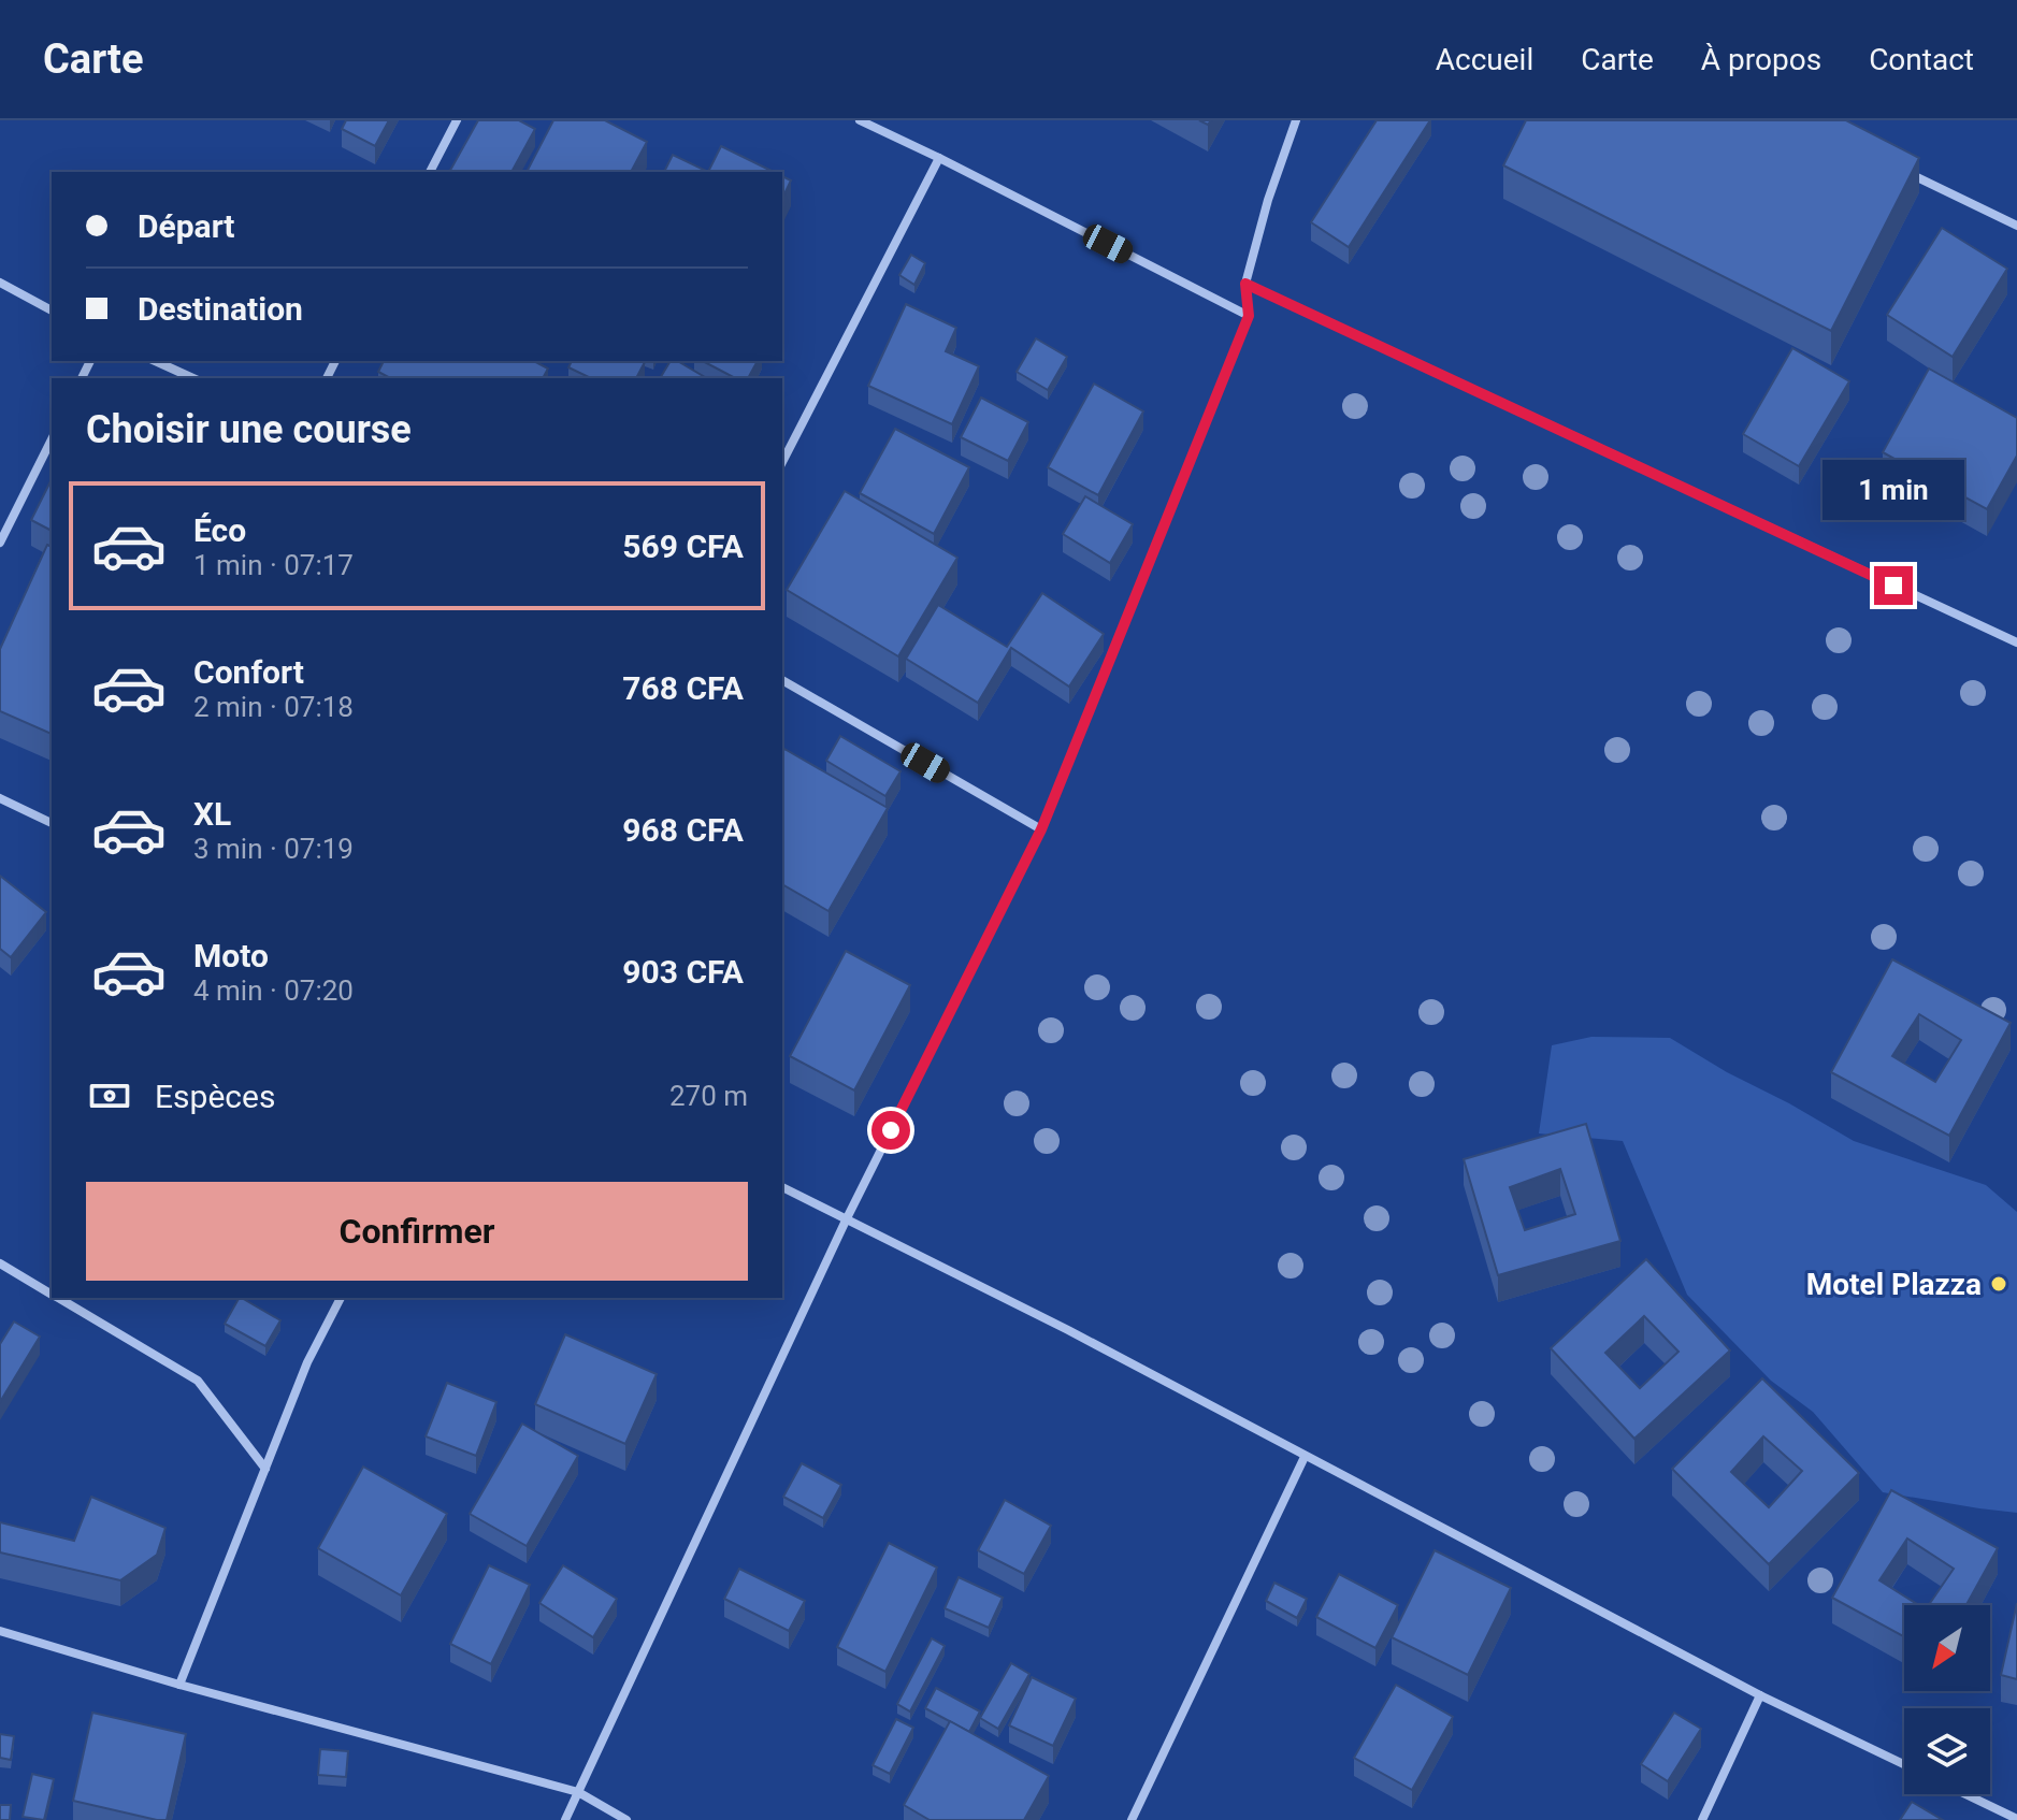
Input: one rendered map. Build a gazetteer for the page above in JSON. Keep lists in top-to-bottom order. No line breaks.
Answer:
{"places":["Motel Plazza"],"north":"bottom left","page":{"header":"Carte","nav":["Accueil","Carte","À propos","Contact"],"banner":["Départ","Destination"],"heading":"Choisir une course","bubble":"1 min","list":[{"name":"Éco","note":"1 min · 07:17","value":"569 CFA"},{"name":"Confort","note":"2 min · 07:18","value":"768 CFA"},{"name":"XL","note":"3 min · 07:19","value":"968 CFA"},{"name":"Moto","note":"4 min · 07:20","value":"903 CFA"}],"pay":["Espèces","270 m"],"buttons":"Confirmer"}}
